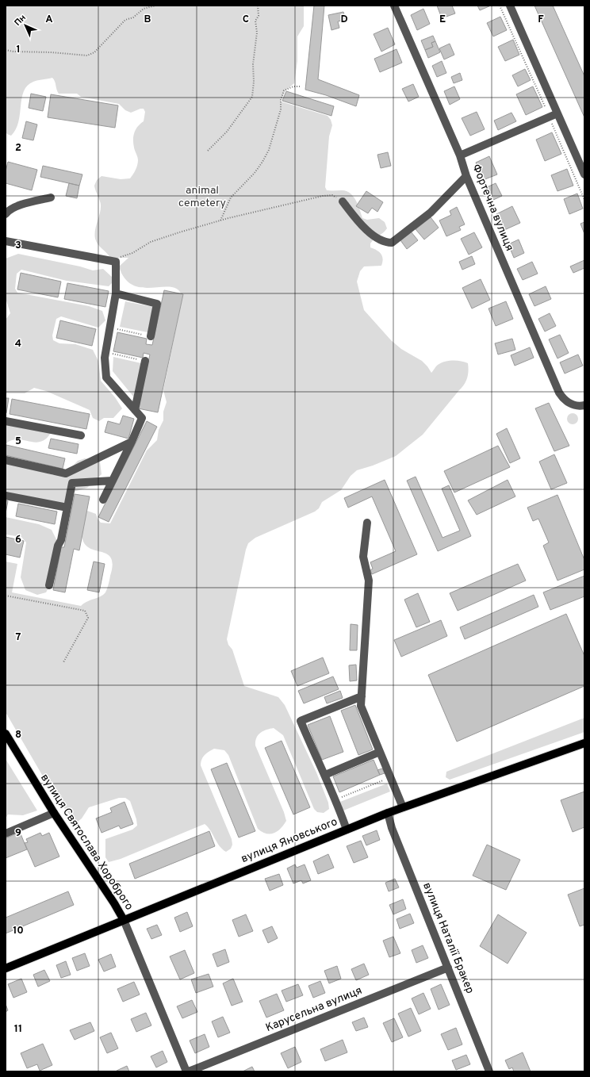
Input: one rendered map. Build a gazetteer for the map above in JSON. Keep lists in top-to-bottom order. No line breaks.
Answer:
{"streets":{"main road":["вулиця Яновського","вулиця Святослава Хороброго"],"street":["Фортечна вулиця","вулиця Наталії Бракер","Карусельна вулиця"]},"crossings":[["вулиця Яновського","вулиця Святослава Хороброго"],["вулиця Яновського","вулиця Наталії Бракер"],["вулиця Наталії Бракер","Карусельна вулиця"]],"parks":["animal cemetery"],"north":"top left","grid":{"columns":["A","B","C","D","E","F"],"rows":["1","2","3","4","5","6","7","8","9","10","11"]}}
